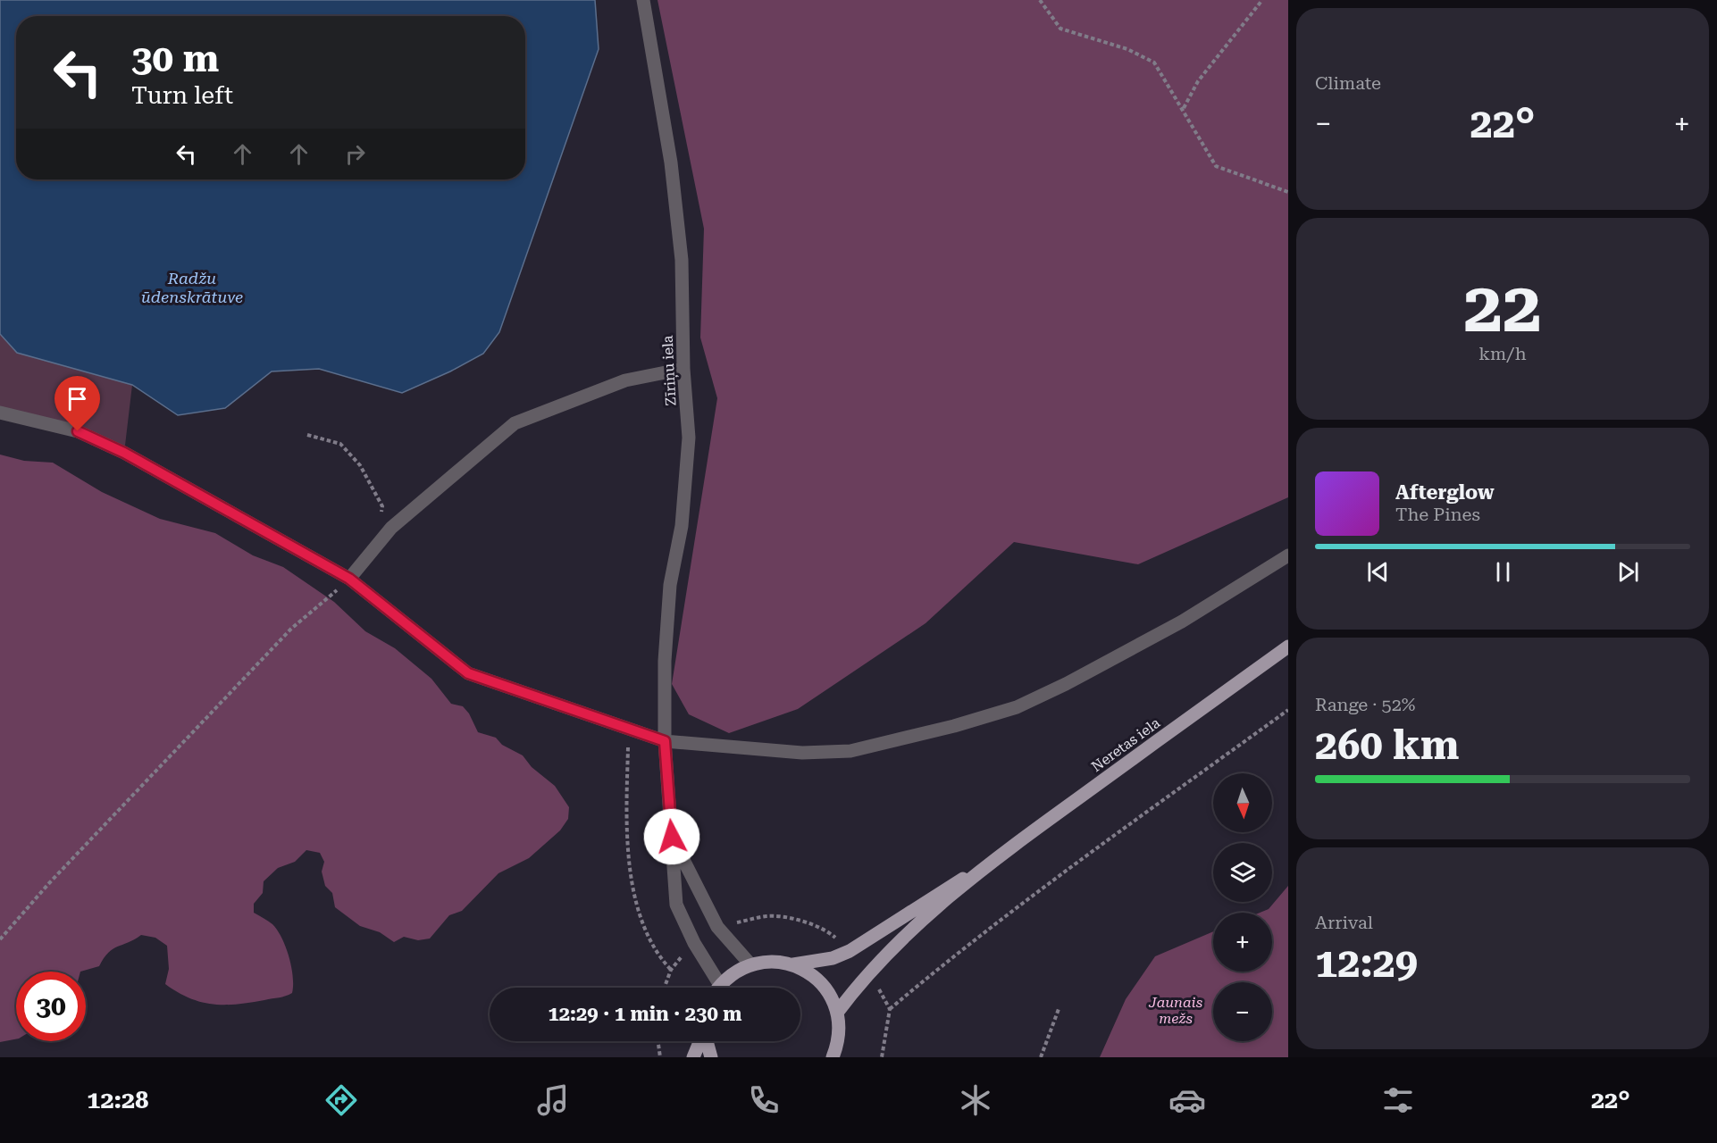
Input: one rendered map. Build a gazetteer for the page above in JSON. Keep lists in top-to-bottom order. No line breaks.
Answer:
{"streets":{"main road":["Neretas iela"],"street":["Zīriņu iela"]},"water":["Radžu ūdenskrātuve"],"parks":["Jaunais mežs"],"north":"bottom","page":{"tile":["Climate",["22","km/h"],["Range · 52%","260 km"],["Arrival","12:29"]],"turn":["30 m","Turn left"],"heat":["−","22°","+"],"song":["Afterglow","The Pines"],"map_buttons":["+","−"],"limit":"30","trip":"12:29 · 1 min · 230 m","tabs":["12:28","22°"]}}
